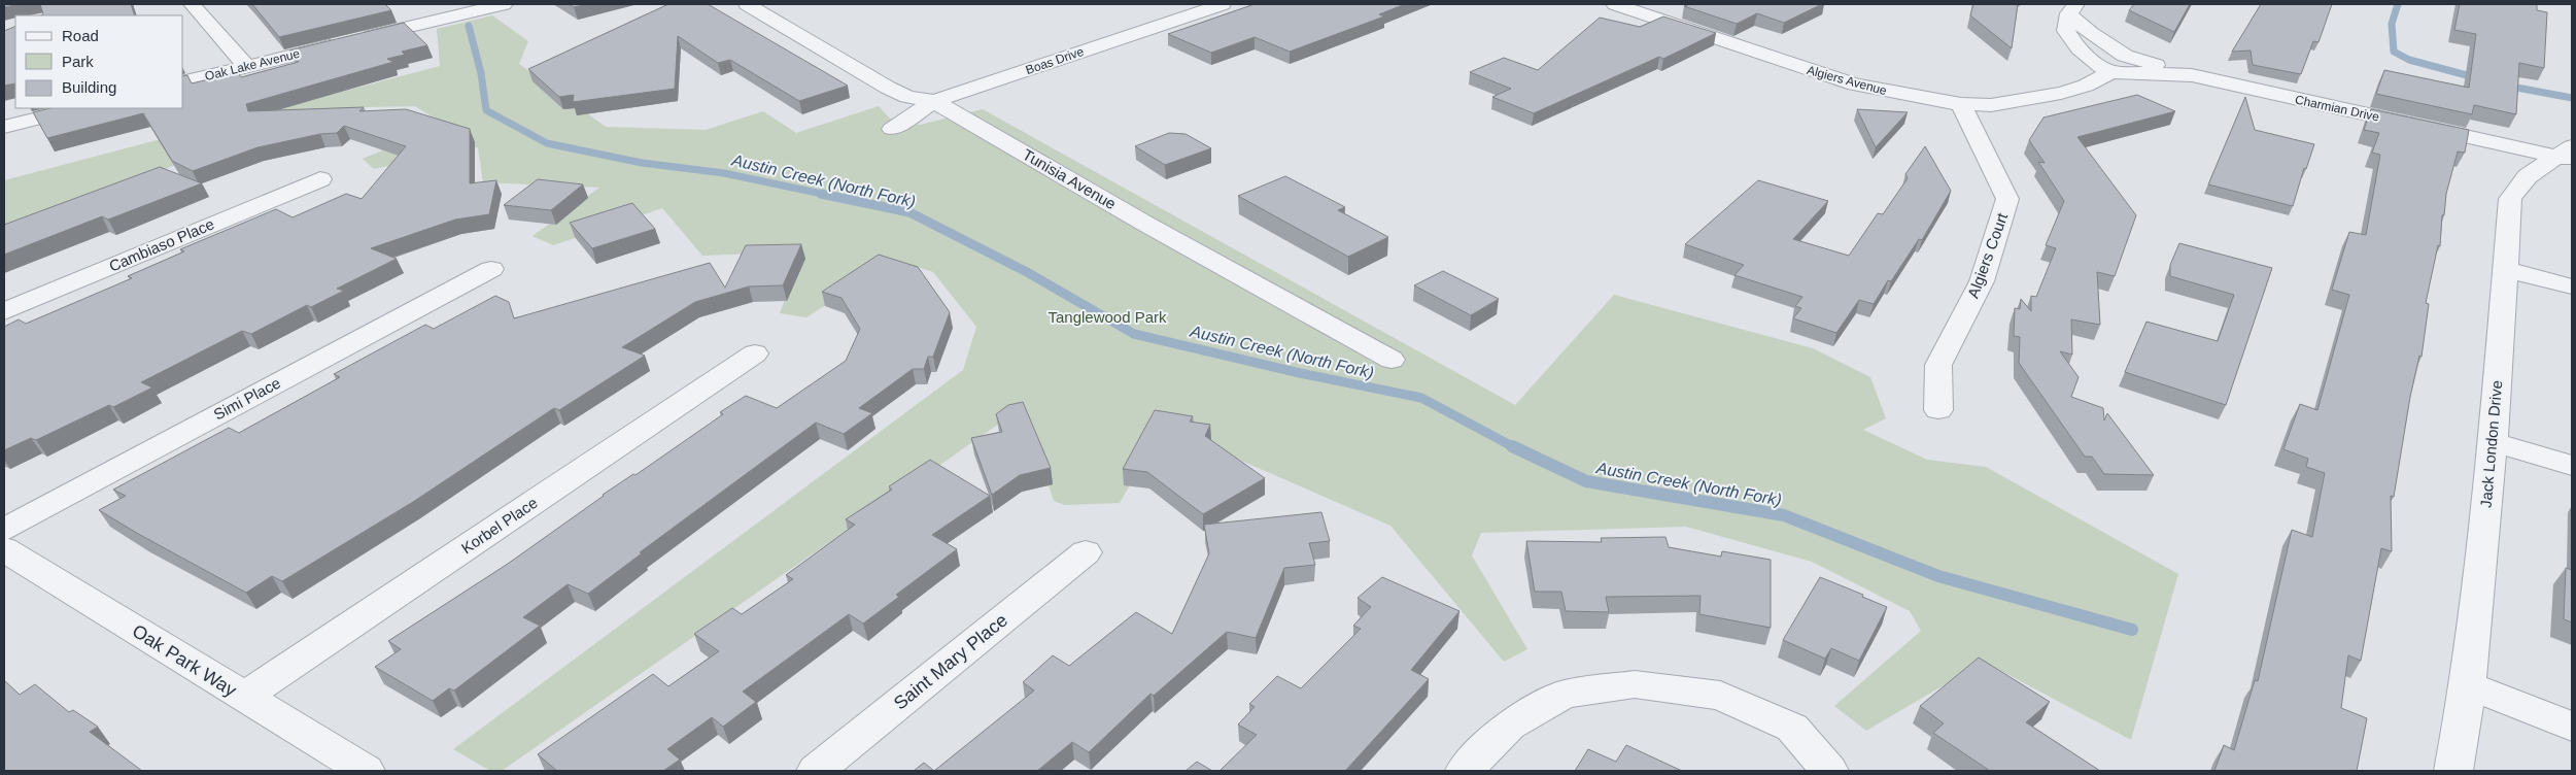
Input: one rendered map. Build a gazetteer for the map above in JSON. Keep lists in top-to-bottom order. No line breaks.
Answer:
{"streets":{"street":["Boas Drive","Oak Lake Avenue","Algiers Avenue","Charmian Drive","Tunisia Avenue","Cambiaso Place","Algiers Court","Simi Place","Jack London Drive","Korbel Place","Oak Park Way","Saint Mary Place"]},"crossings":[["Boas Drive","Tunisia Avenue"],["Algiers Avenue","Charmian Drive"],["Algiers Avenue","Algiers Court"],["Charmian Drive","Jack London Drive"],["Korbel Place","Oak Park Way"]],"water":["Austin Creek (North Fork)"],"parks":["Tanglewood Park"],"legend":["Road","Park","Building"]}
